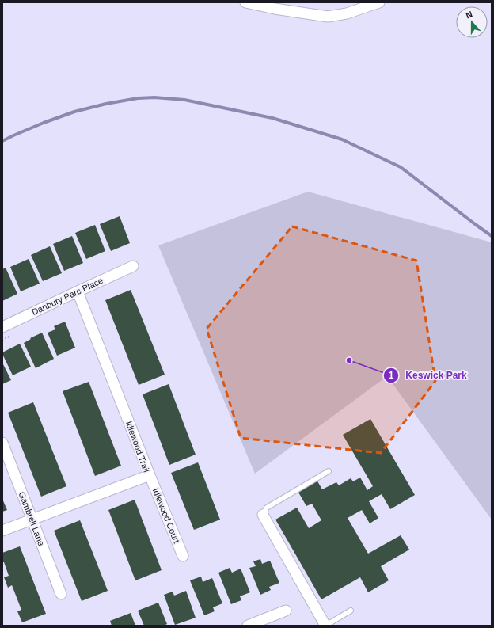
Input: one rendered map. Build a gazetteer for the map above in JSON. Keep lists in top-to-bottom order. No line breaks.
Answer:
{"streets":{"street":["Danbury Parc Place","Idlewood Trail","Idlewood Court","Gambrell Lane"]},"crossings":[["Danbury Parc Place","Idlewood Trail"],["Idlewood Trail","Idlewood Court"],["Idlewood Trail","Gambrell Lane"]],"places":["Keswick Park"],"north":"top"}
